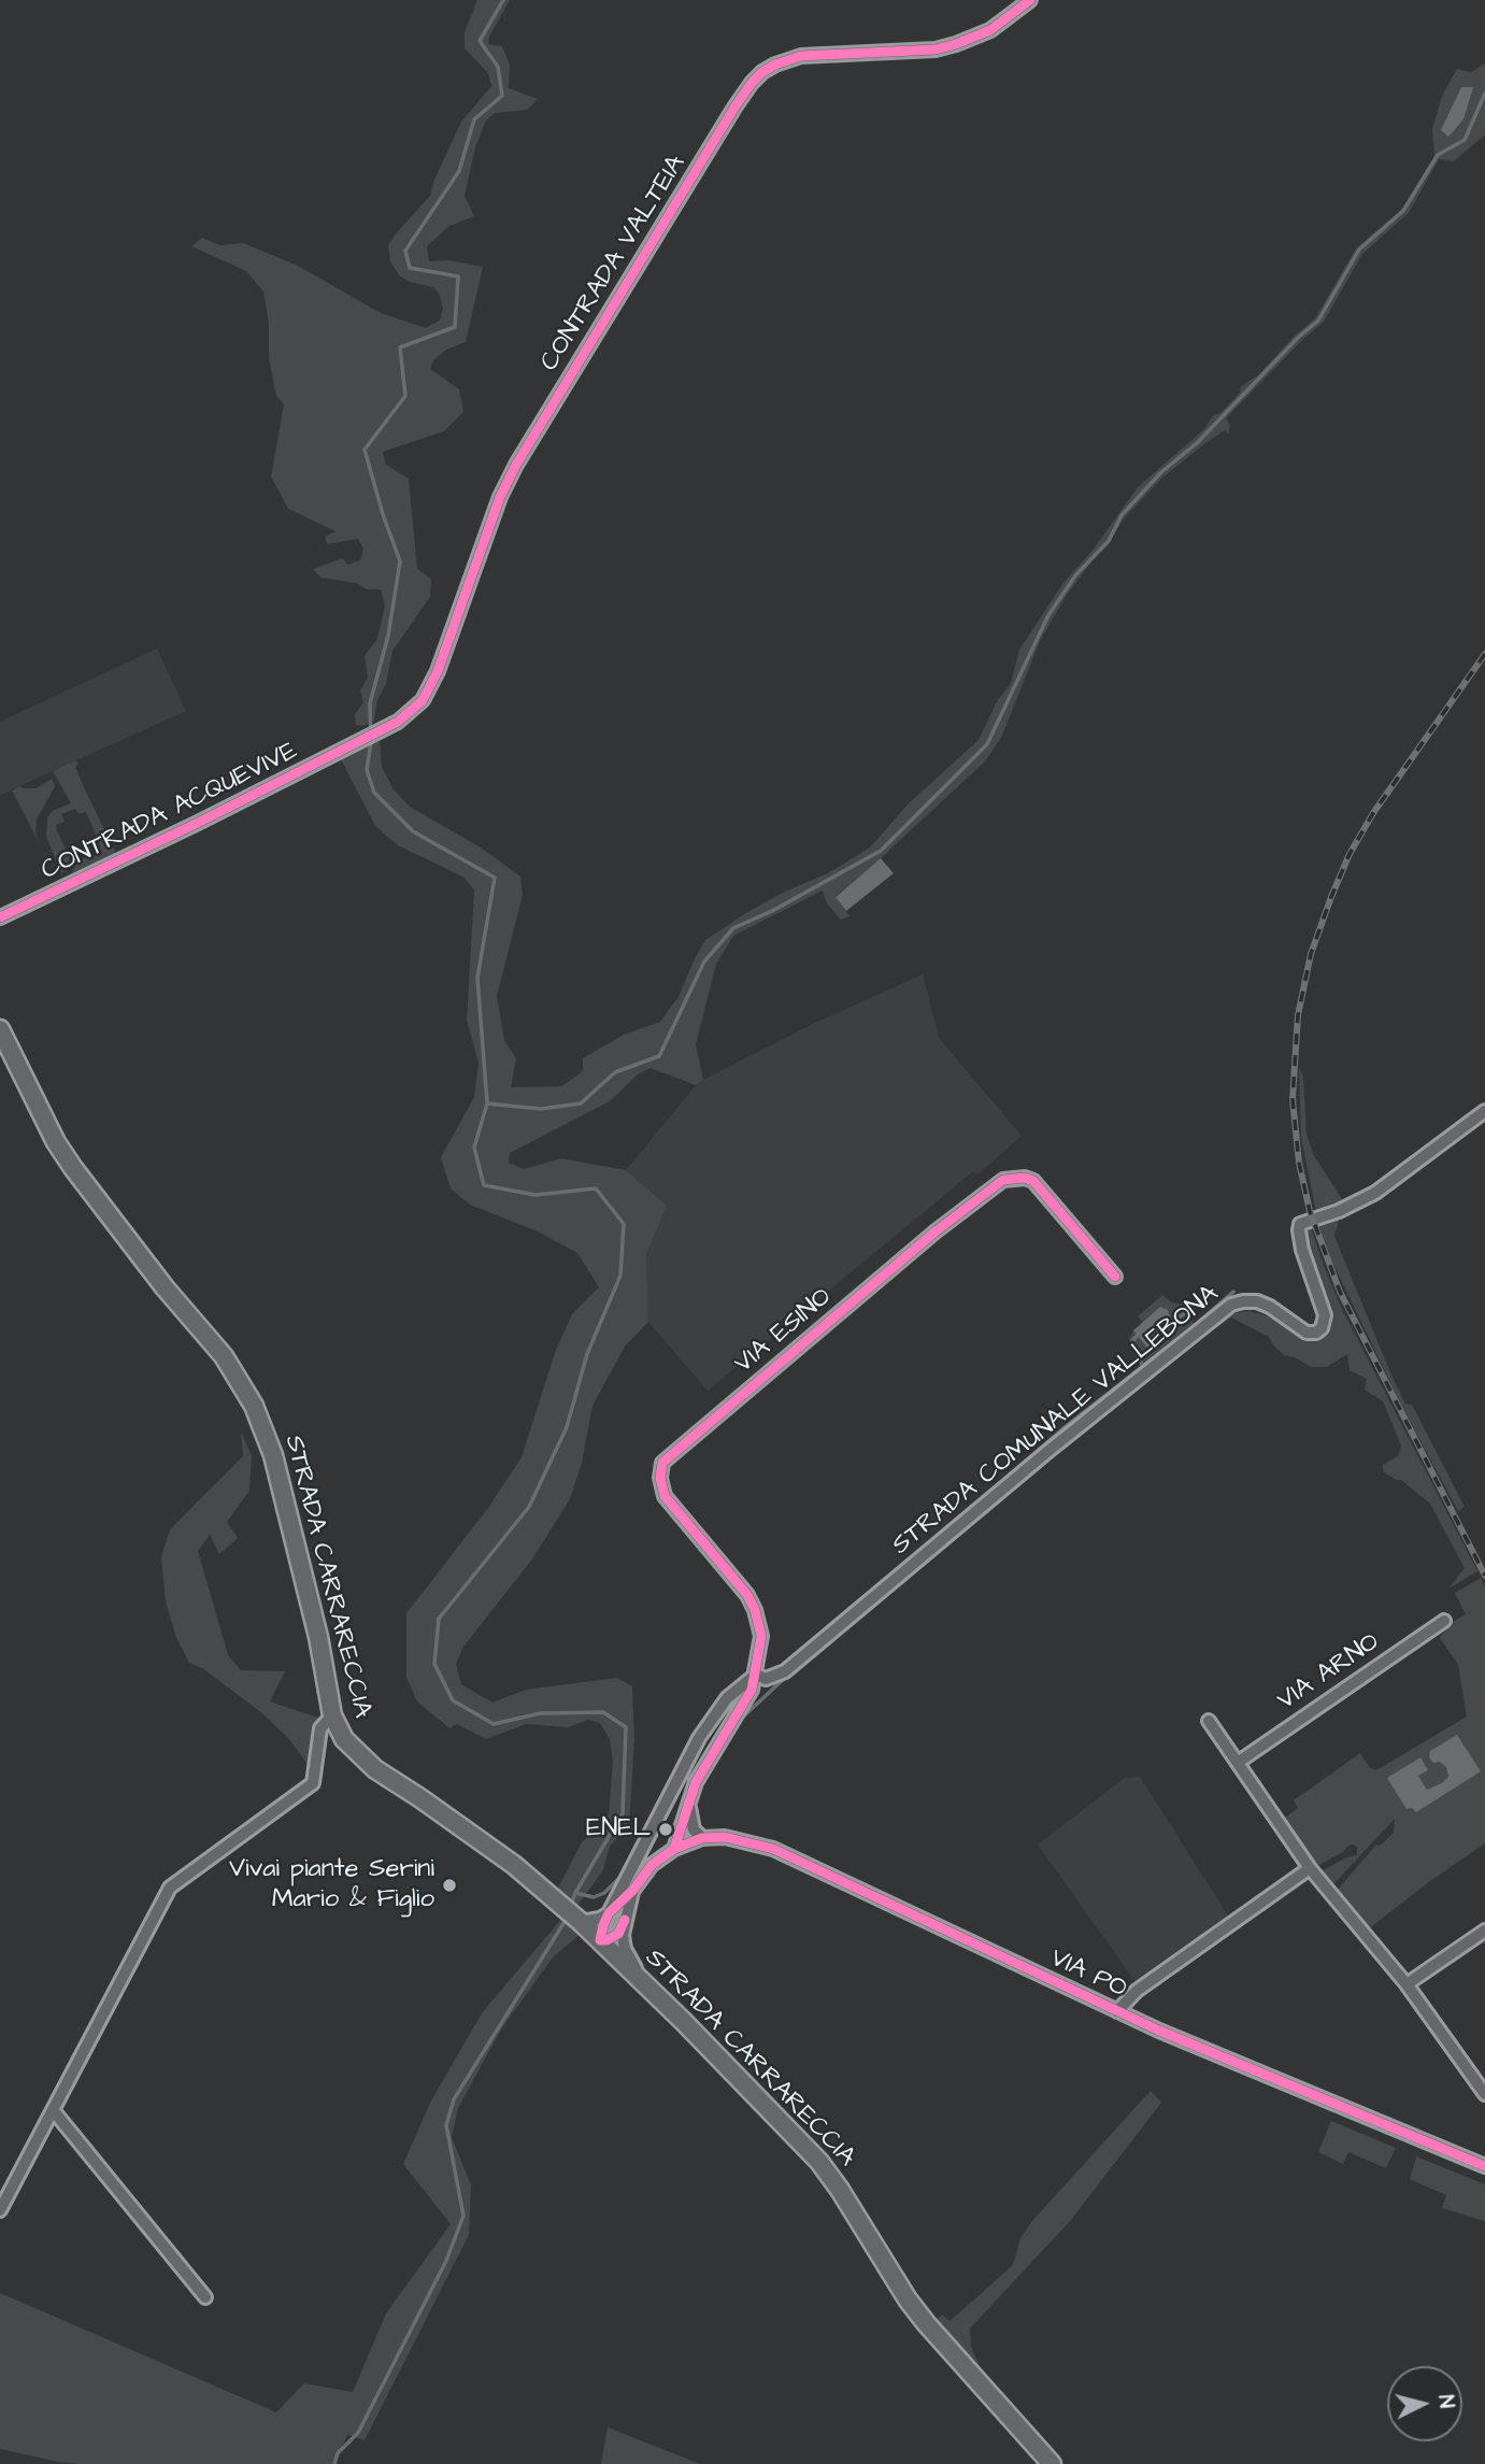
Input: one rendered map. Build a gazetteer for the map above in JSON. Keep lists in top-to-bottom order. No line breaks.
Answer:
{"streets":{"main road":["STRADA CARRARECCIA"],"street":["CONTRADA VALTEIA","CONTRADA ACQUEVIVE","VIA ESINO","STRADA COMUNALE VALLEBONA","VIA ARNO","VIA PO"]},"crossings":[["CONTRADA VALTEIA","CONTRADA ACQUEVIVE"],["VIA ESINO","STRADA COMUNALE VALLEBONA"],["VIA ESINO","VIA PO"]],"places":["ENEL","Vivai piante Serini Mario & Figlio"],"north":"right"}
